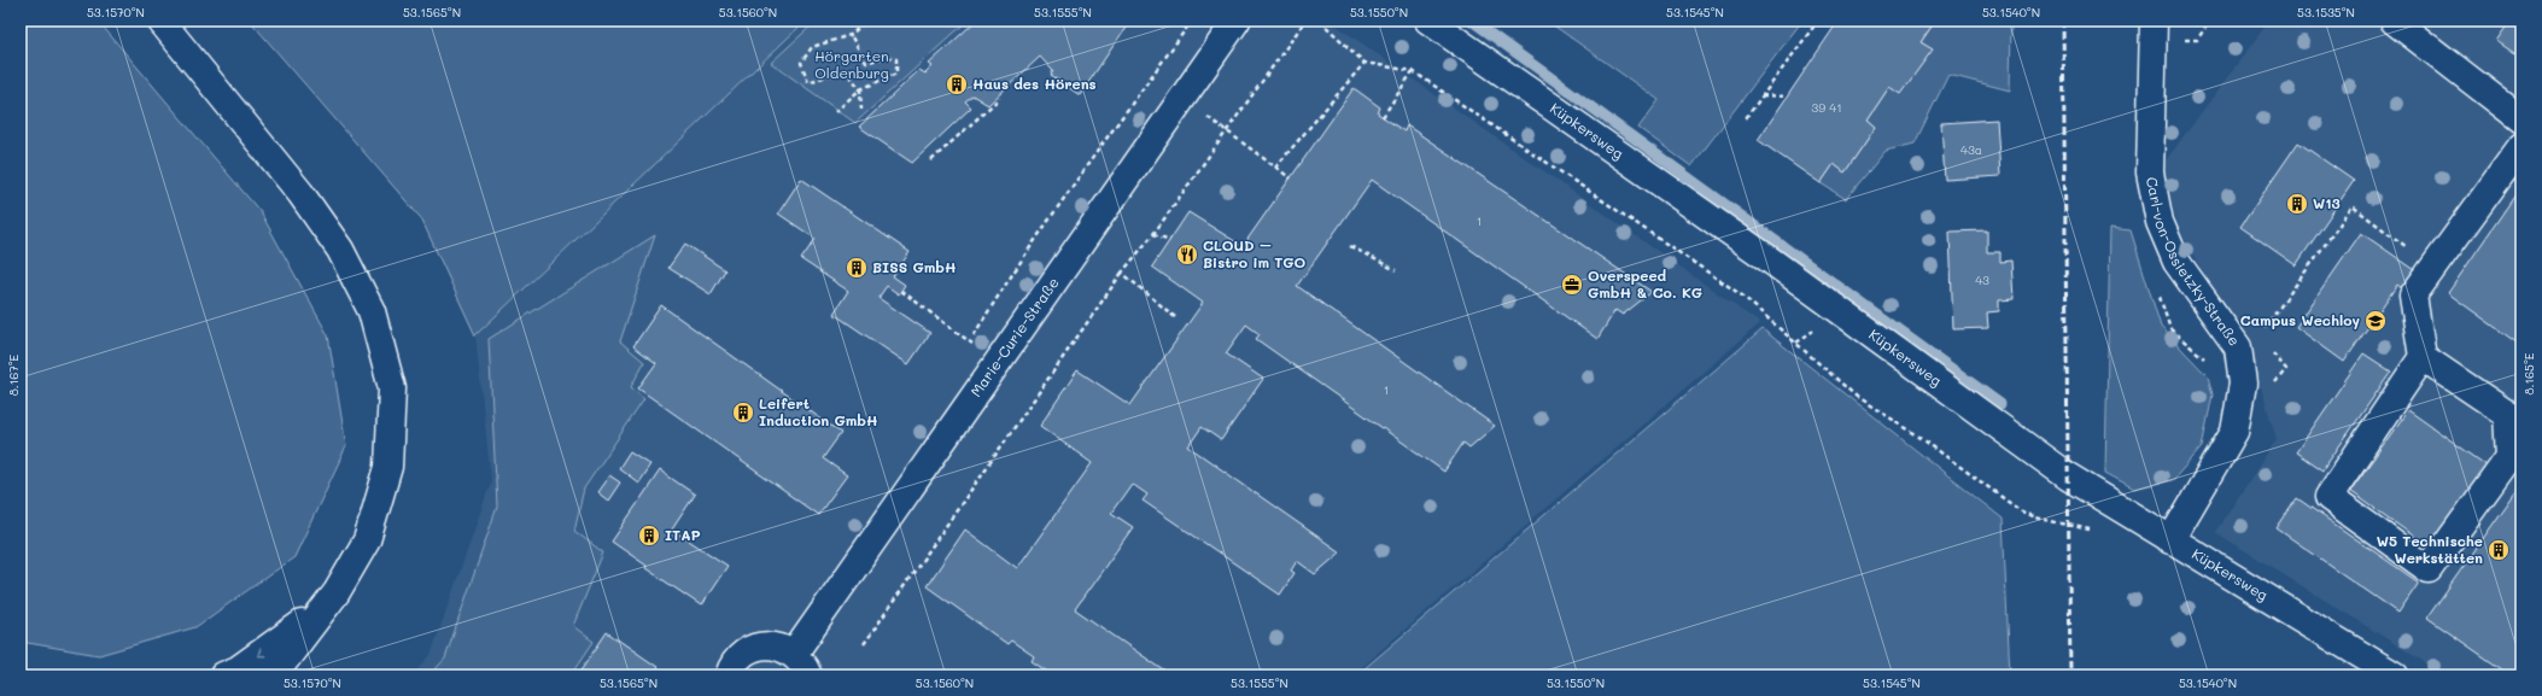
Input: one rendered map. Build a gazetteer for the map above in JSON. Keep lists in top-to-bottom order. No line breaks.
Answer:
{"streets":{"main road":["Küpkersweg","Carl-von-Ossietzky-Straße","Marie-Curie-Straße"]},"crossings":[["Küpkersweg","Carl-von-Ossietzky-Straße"]],"parks":["Hörgarten Oldenburg"],"places":{"building":["Haus des Hörens","W13","BISS GmbH","Leifert Induction GmbH","ITAP","W5 Technische Werkstätten"],"restaurant":["CLOUD – Bistro im TGO"],"office":["Overspeed GmbH & Co. KG"],"school or university":["Campus Wechloy"]},"house_numbers":["39 41","43a","1","43","1"],"coordinates":["53.1570°N","53.1565°N","53.1560°N","53.1555°N","53.1550°N","53.1545°N","53.1540°N","53.1535°N","8.165°E","8.167°E"]}
